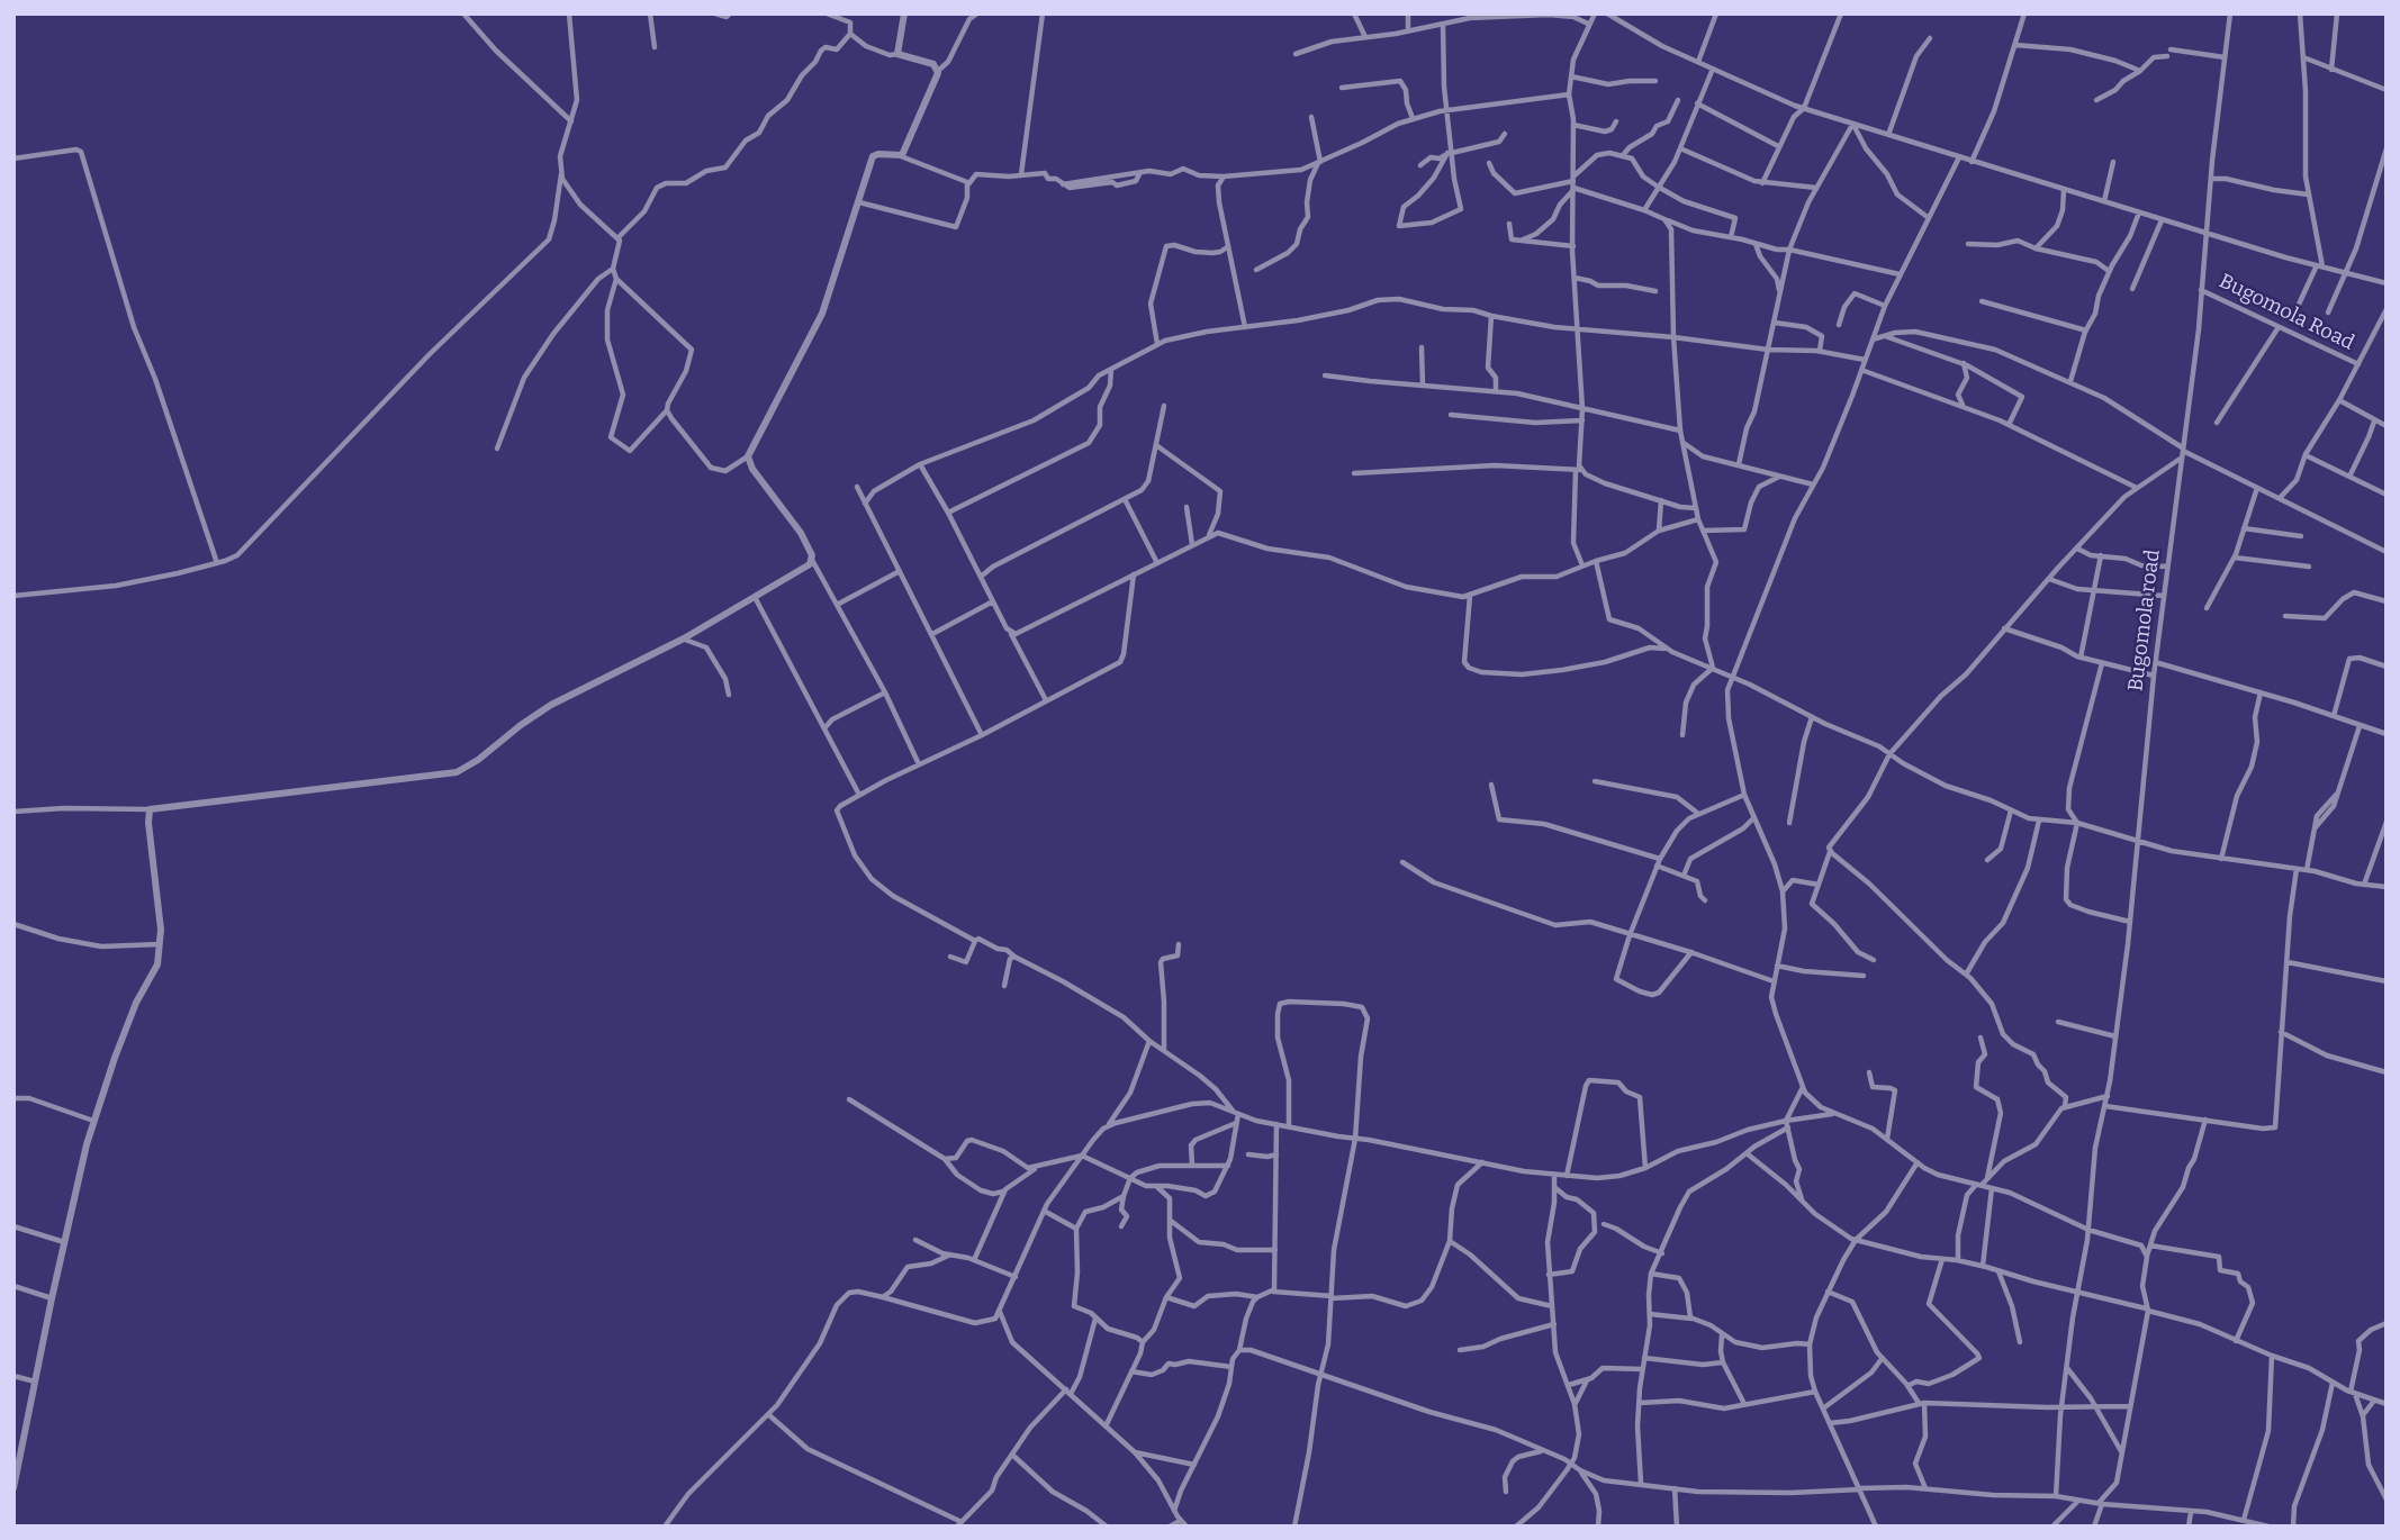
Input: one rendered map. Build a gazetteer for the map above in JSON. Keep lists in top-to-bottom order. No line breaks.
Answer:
{"streets":{"street":["Bugomola Road","Bugomola road"]},"crossings":[["Bugomola Road","Bugomola road"]]}
